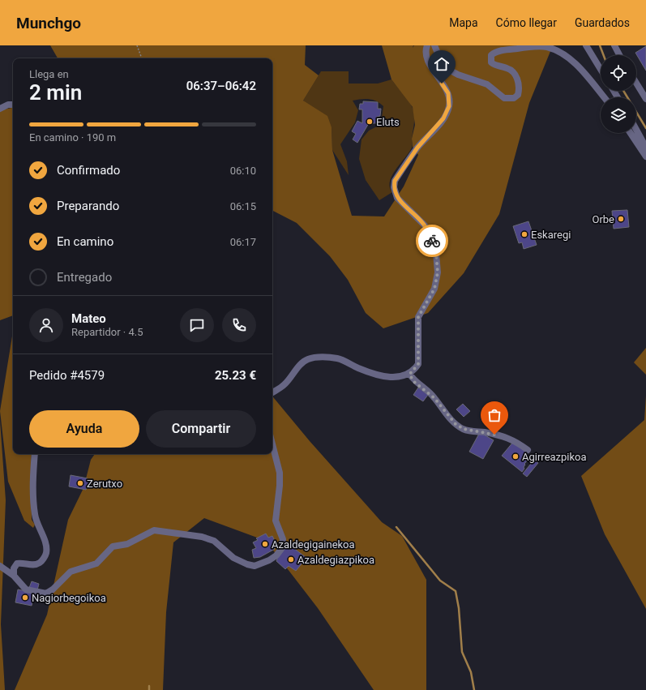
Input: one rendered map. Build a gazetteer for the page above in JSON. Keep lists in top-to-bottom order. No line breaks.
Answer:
{"places":["Eluts","Orbe","Eskaregi","Agirreazpikoa","Zerutxo","Azaldegigainekoa","Azaldegiazpikoa","Nagiorbegoikoa"],"page":{"header":"Munchgo","nav":["Mapa","Cómo llegar","Guardados"],"heading":["2 min","Llega en","06:37–06:42"],"panel":["Mateo","Repartidor · 4.5","Pedido #4579","25.23 €"],"bar":"En camino · 190 m","list":[["Confirmado","06:10"],["Preparando","06:15"],["En camino","06:17"],"Entregado"],"buttons":["Ayuda","Compartir"]}}
